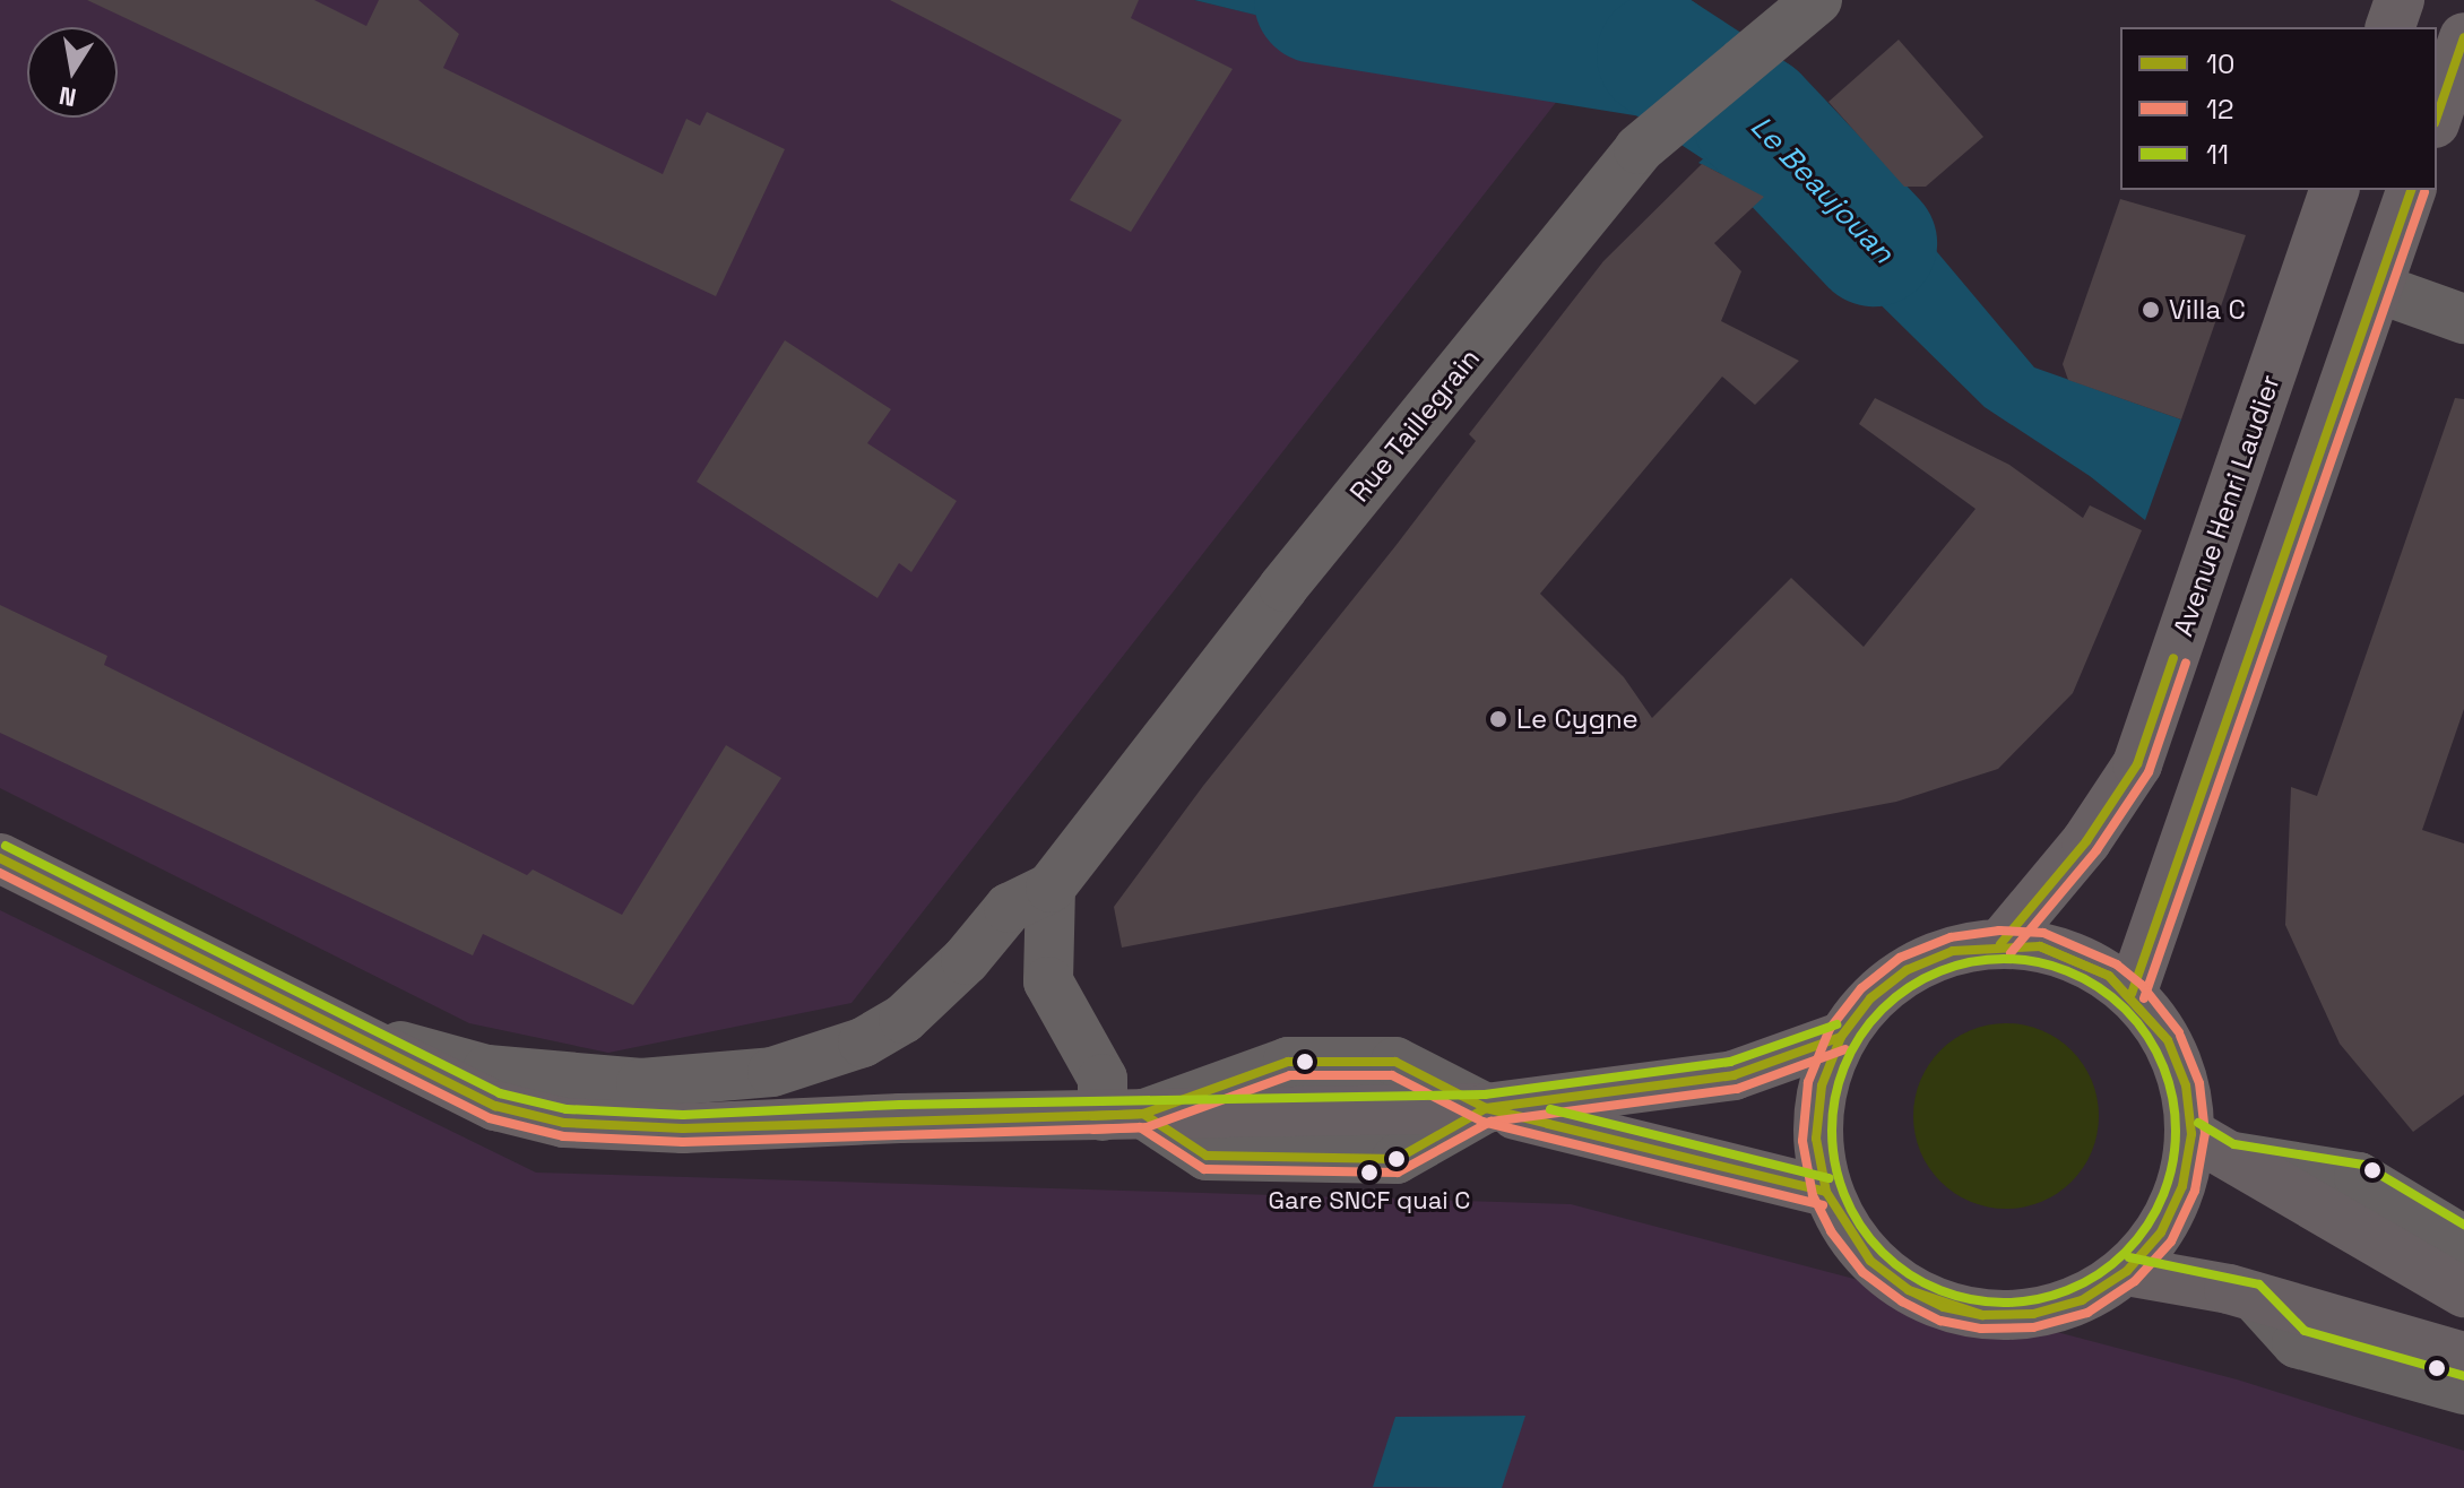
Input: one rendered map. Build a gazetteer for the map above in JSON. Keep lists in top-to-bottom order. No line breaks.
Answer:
{"streets":{"main road":["Avenue Henri Laudier"],"street":["Rue Taillegrain"]},"water":["Le Beaujouan"],"places":["Villa C","Le Cygne","Gare SNCF quai C"],"lines":["transit line 10","transit line 12","transit line 11"],"legend":["10","12","11"],"north":"bottom"}
